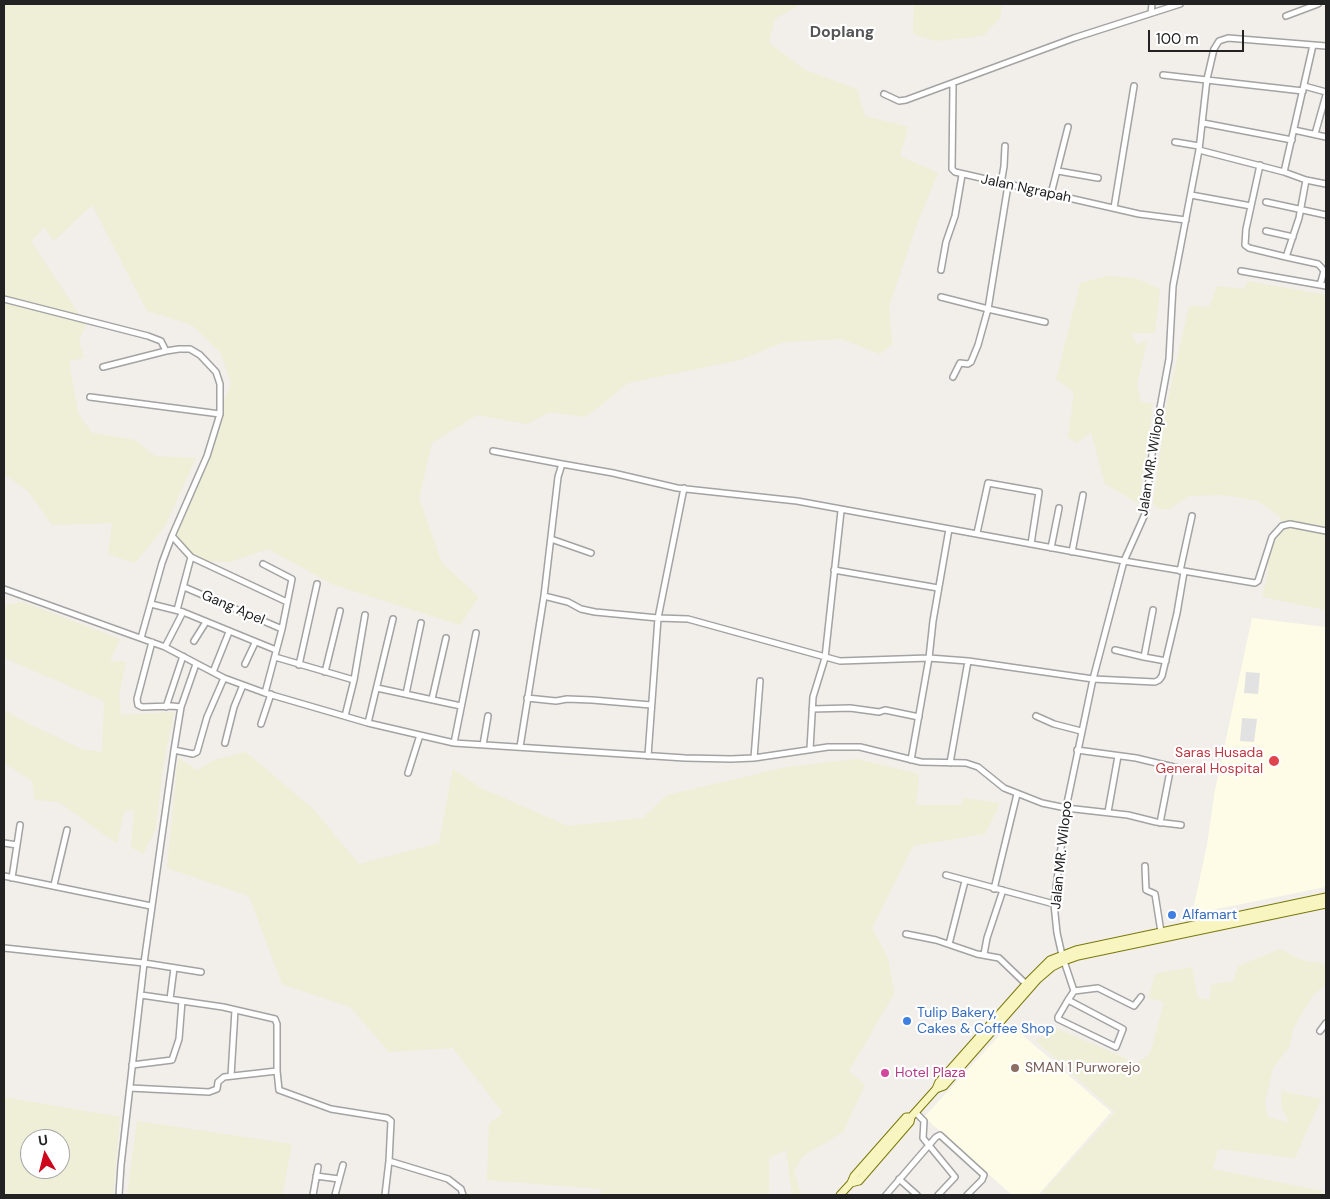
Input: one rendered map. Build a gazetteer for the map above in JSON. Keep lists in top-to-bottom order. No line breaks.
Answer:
{"streets":{"street":["Jalan Ngrapah","Jalan MR. Wilopo","Gang Apel"]},"crossings":[["Jalan Ngrapah","Jalan MR. Wilopo"]],"districts":["Doplang"],"places":["Saras Husada General Hospital","Alfamart","Tulip Bakery, Cakes & Coffee Shop","SMAN 1 Purworejo","Hotel Plaza"],"scale_bar":"100 m","north":"top"}
